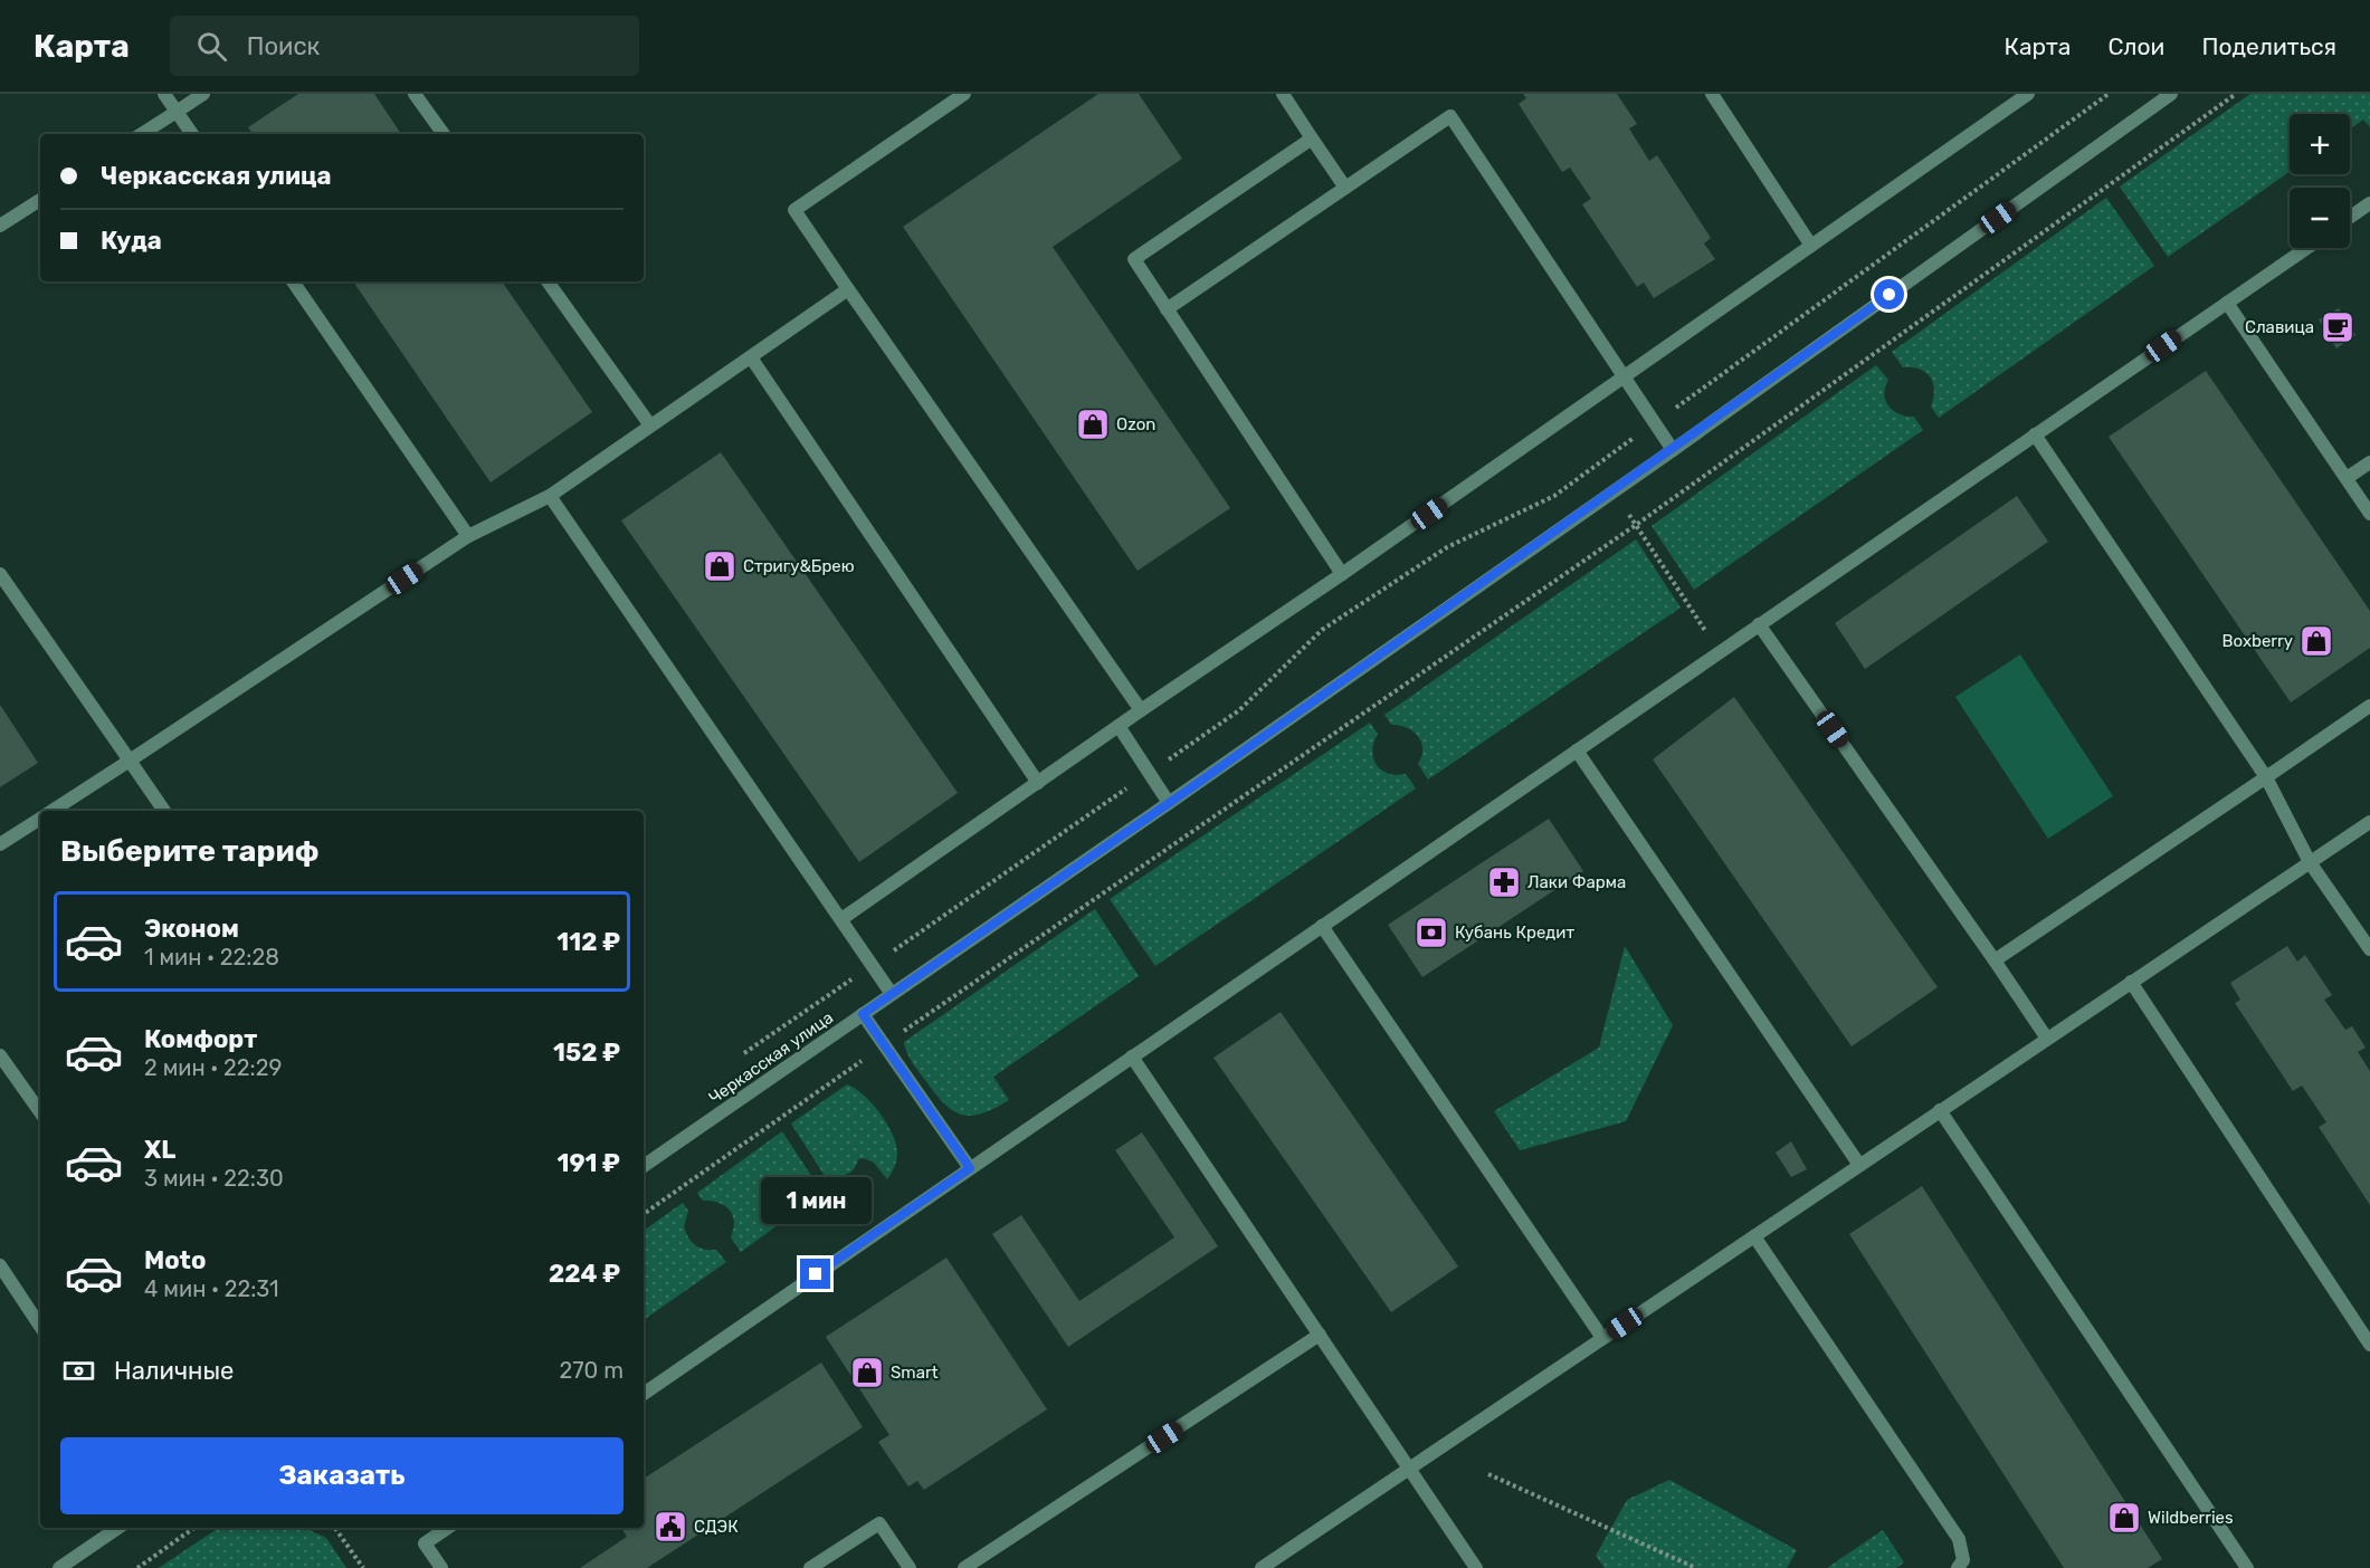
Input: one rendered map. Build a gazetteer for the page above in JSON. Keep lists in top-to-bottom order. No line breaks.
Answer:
{"streets":{"street":["Черкасская улица"]},"places":{"cafe":["Славица"],"shop":["Ozon","Стригу&Брею","Boxberry","Smart","Wildberries"],"pharmacy":["Лаки Фарма"],"bank":["Кубань Кредит"],"public building":["СДЭК"]},"page":{"header":"Карта","search":"Поиск","nav":["Карта","Слои","Поделиться"],"map_buttons":["+","−"],"banner":["Черкасская улица","Куда"],"heading":"Выберите тариф","list":[{"name":"Эконом","note":"1 мин · 22:28","value":"112 ₽"},{"name":"Комфорт","note":"2 мин · 22:29","value":"152 ₽"},{"name":"XL","note":"3 мин · 22:30","value":"191 ₽"},{"name":"Moto","note":"4 мин · 22:31","value":"224 ₽"}],"bubble":"1 мин","pay":["Наличные","270 m"],"buttons":"Заказать"}}
